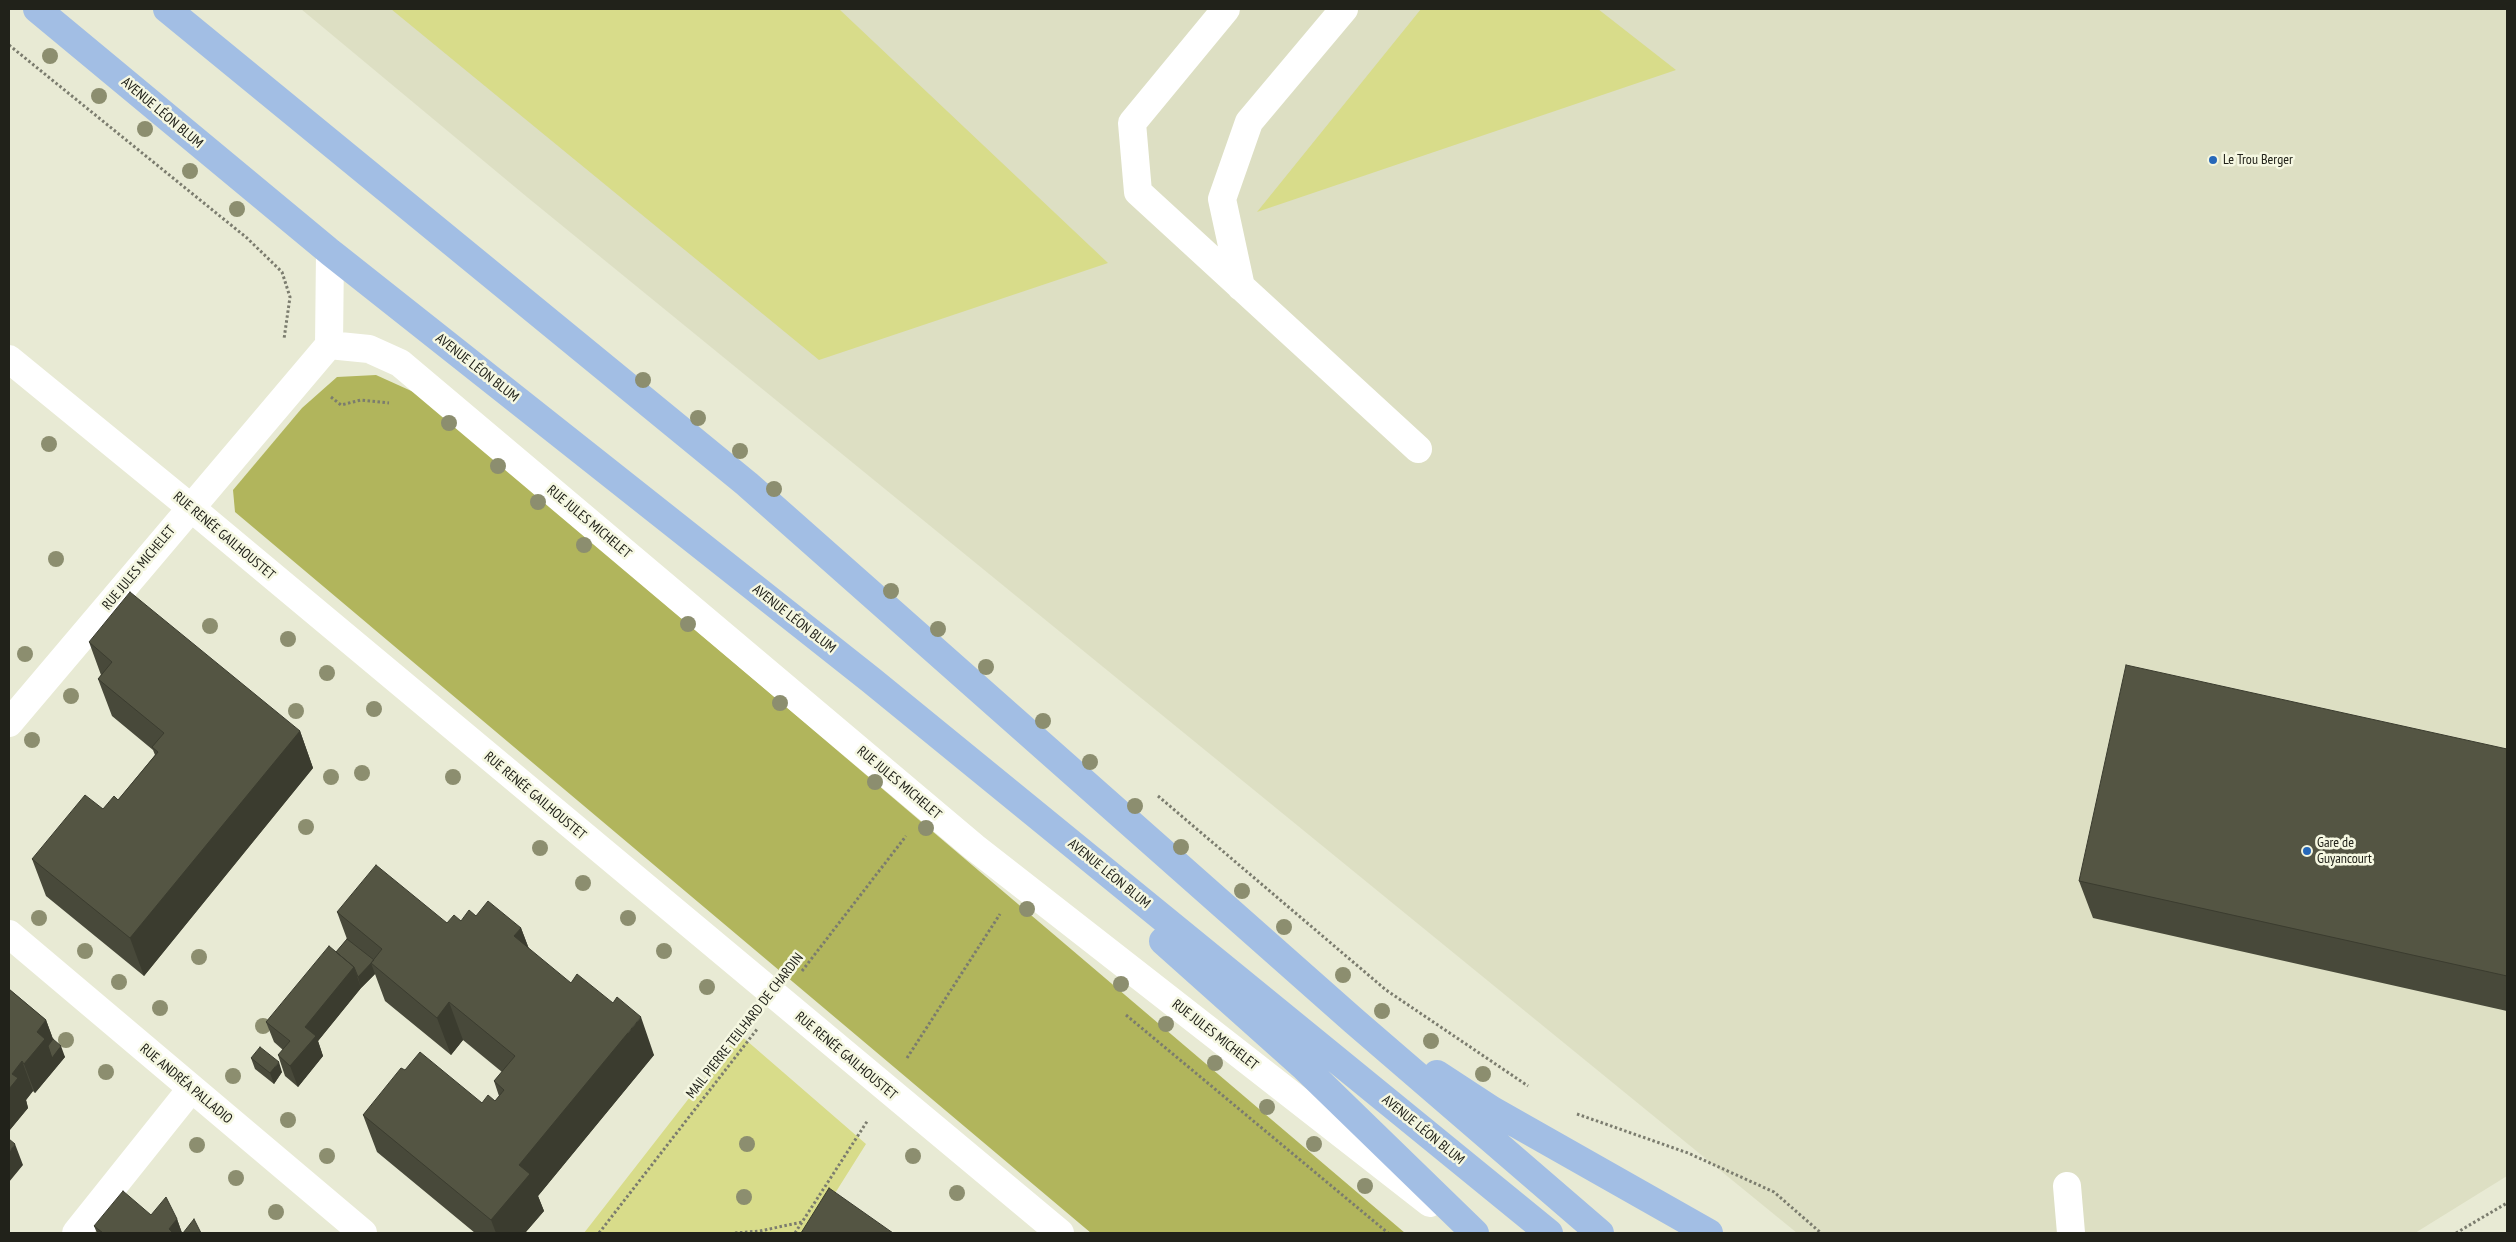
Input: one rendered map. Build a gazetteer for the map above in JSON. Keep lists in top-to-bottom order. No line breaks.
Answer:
{"streets":{"main road":["AVENUE LÉON BLUM"],"street":["RUE JULES MICHELET","RUE RENÉE GAILHOUSTET","RUE ANDRÉA PALLADIO"],"path":["MAIL PIERRE TEILHARD DE CHARDIN"]},"crossings":[["RUE JULES MICHELET","RUE RENÉE GAILHOUSTET"],["RUE RENÉE GAILHOUSTET","MAIL PIERRE TEILHARD DE CHARDIN"]],"places":["Le Trou Berger","Gare de Guyancourt"]}
